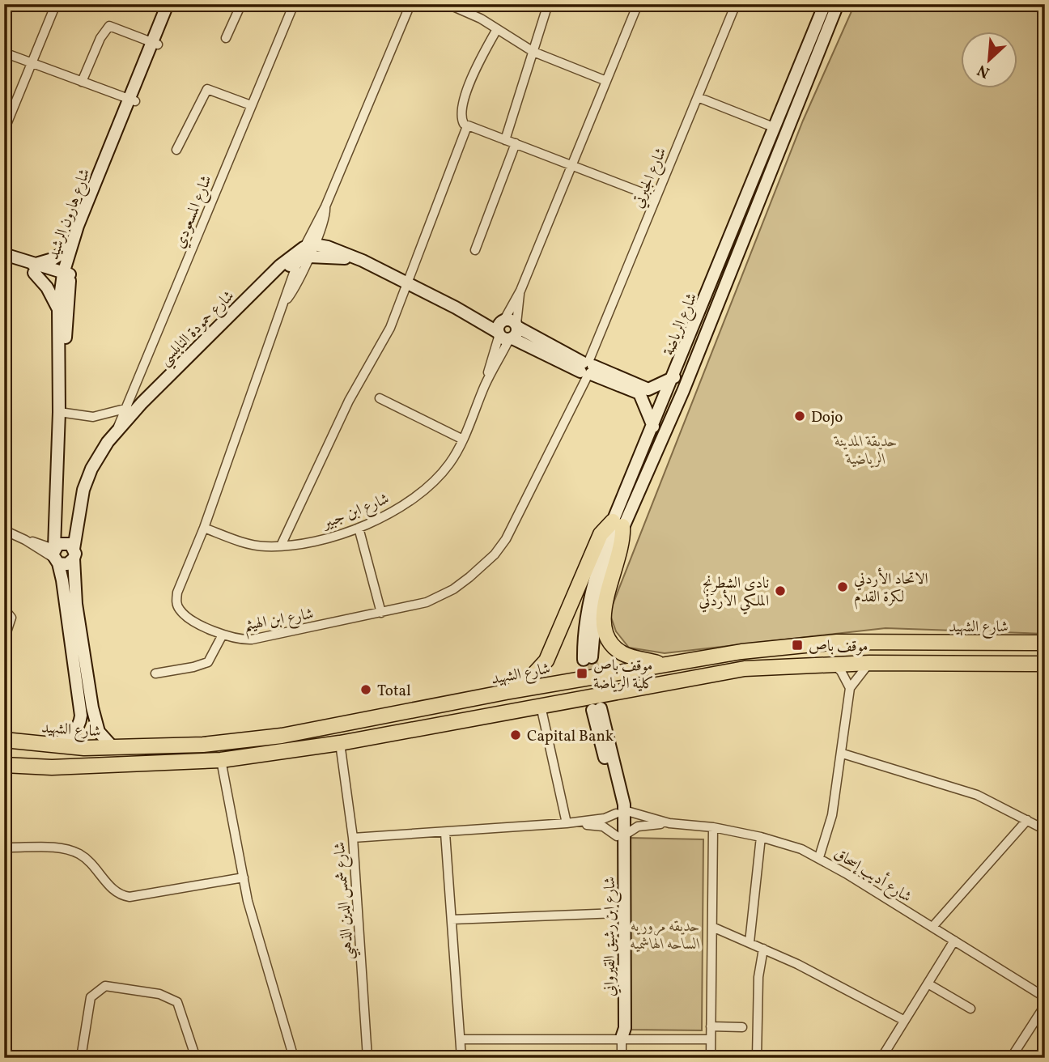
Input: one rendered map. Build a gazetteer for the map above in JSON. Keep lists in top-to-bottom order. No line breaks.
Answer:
{"streets":{"highway":["شارع الشهيد"],"street":["شارع الجبرتي","شارع المسعودي","شارع هارون الرشيد","شارع الرياضة","شارع حمودة النابلسي","شارع ابن جبير","شارع ابن الهيثم","شارع أديب إسحاق","شارع شمس الدين الذهبي","شارع ابن رشيق القيرواني"]},"crossings":[["شارع الجبرتي","شارع ابن الهيثم"],["شارع المسعودي","شارع حمودة النابلسي"],["شارع هارون الرشيد","شارع حمودة النابلسي"],["شارع هارون الرشيد","شارع الشهيد"],["شارع حمودة النابلسي","شارع ابن الهيثم"],["شارع ابن جبير","شارع ابن الهيثم"],["شارع أديب إسحاق","شارع شمس الدين الذهبي"],["شارع أديب إسحاق","شارع ابن رشيق القيرواني"]],"parks":["حديقة المدينة الرياضية","حديقه مروريه الساحه الهاشميه"],"places":{"other":["Dojo","الاتحاد الأردني لكرة القدم","نادي الشطرنج الملكي الأردني","Total","Capital Bank"],"transit":["موقف باص","موقف باص كلية الرياضة"]},"north":"bottom left"}
